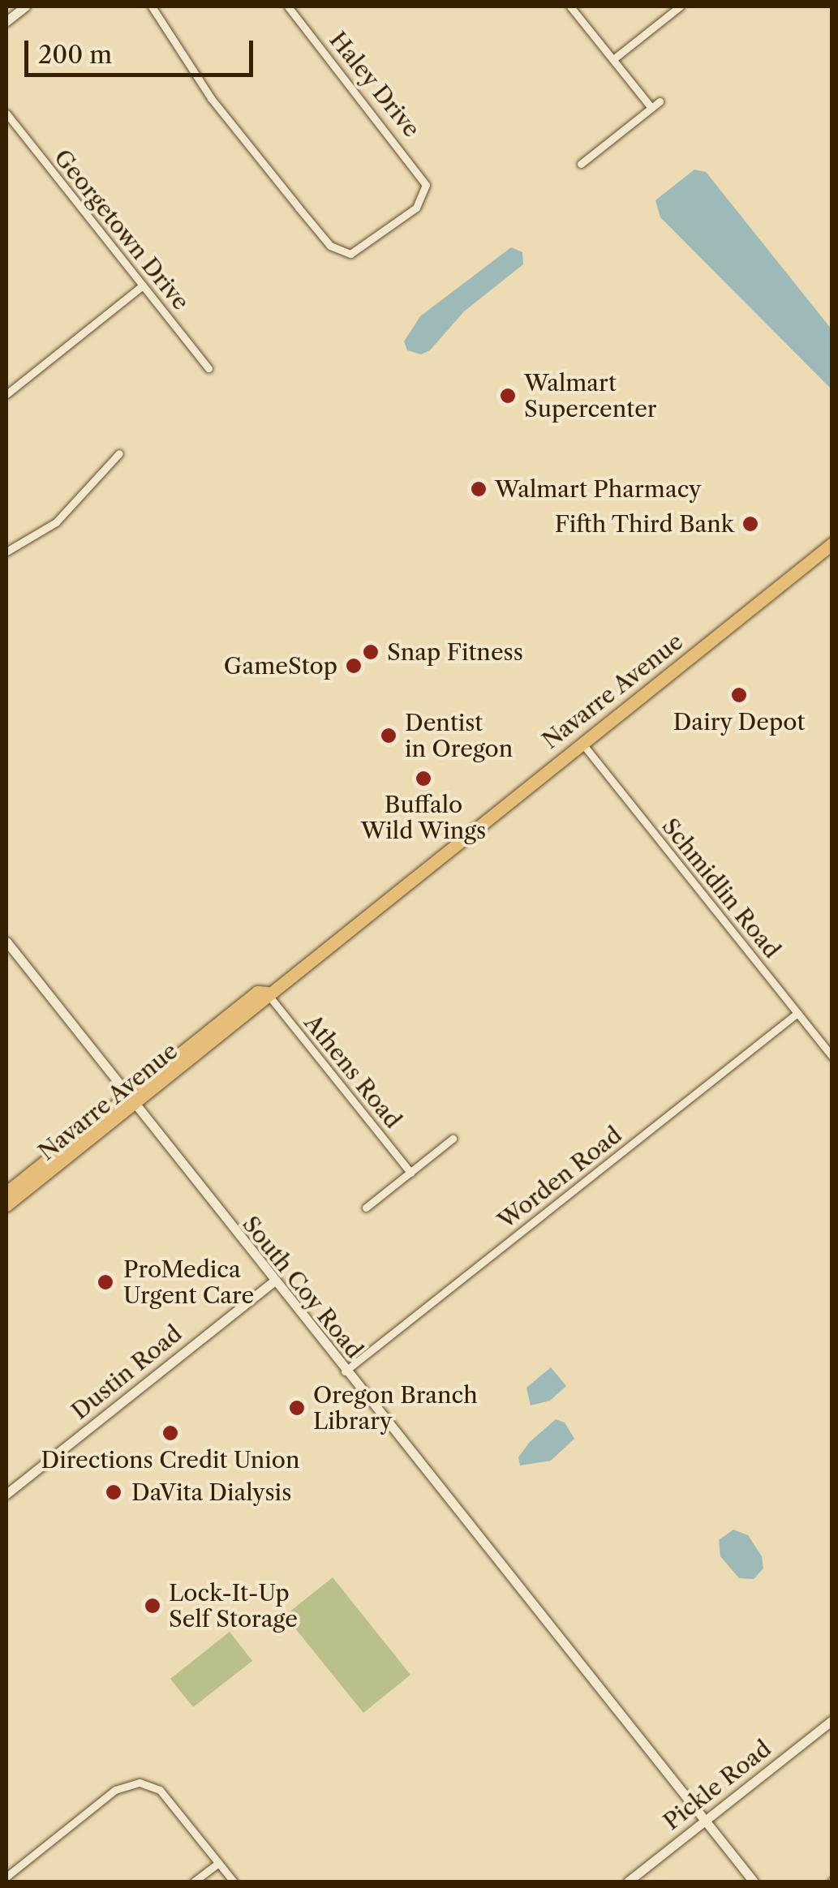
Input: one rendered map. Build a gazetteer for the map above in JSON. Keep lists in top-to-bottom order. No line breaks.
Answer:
{"streets":{"highway":["Navarre Avenue"],"street":["Haley Drive","Georgetown Drive","Schmidlin Road","Athens Road","Worden Road","South Coy Road","Dustin Road","Pickle Road"]},"crossings":[["Navarre Avenue","Schmidlin Road"],["Navarre Avenue","Athens Road"],["Navarre Avenue","South Coy Road"],["Schmidlin Road","Worden Road"],["Worden Road","South Coy Road"],["South Coy Road","Dustin Road"],["South Coy Road","Pickle Road"]],"places":["Walmart Supercenter","Walmart Pharmacy","Fifth Third Bank","Snap Fitness","GameStop","Dairy Depot","Dentist in Oregon","Buffalo Wild Wings","ProMedica Urgent Care","Oregon Branch Library","Directions Credit Union","DaVita Dialysis","Lock-It-Up Self Storage"],"scale_bar":"200 m"}
